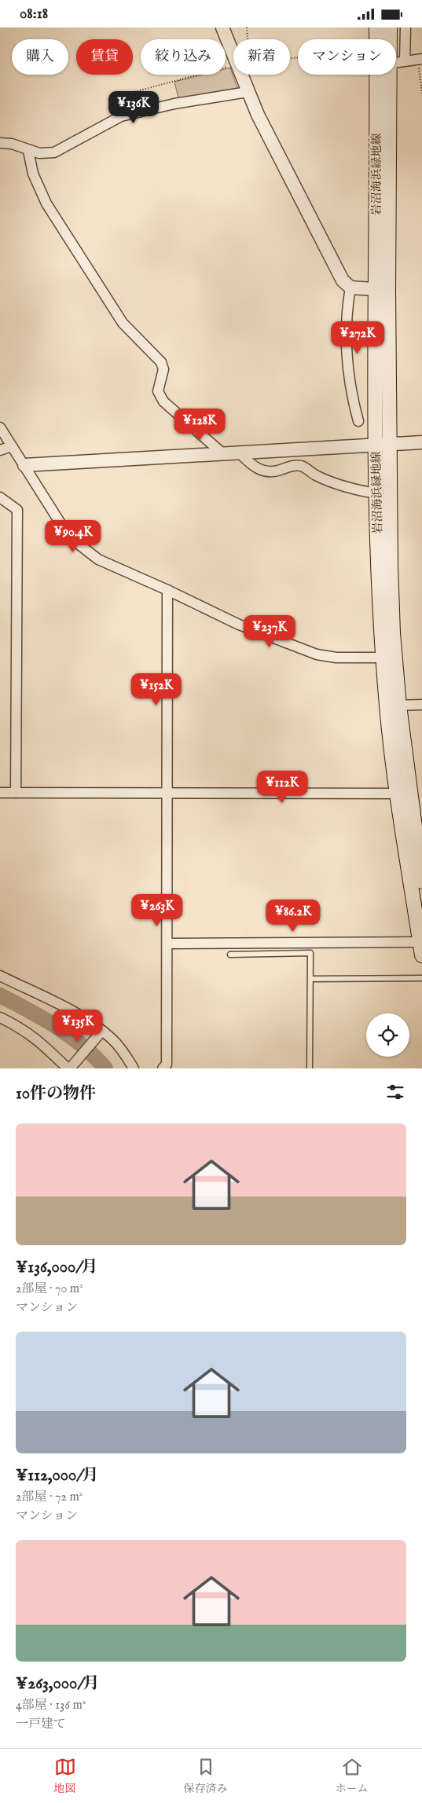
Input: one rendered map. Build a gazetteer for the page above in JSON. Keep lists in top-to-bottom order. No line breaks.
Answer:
{"streets":{"main road":["岩沼海浜緑地線"]},"page":{"status":"08:18","chip":["購入","賃貸","絞り込み","新着","マンション"],"price":["¥136K","¥272K","¥128K","¥90.4K","¥237K","¥152K","¥112K","¥263K","¥86.2K","¥135K"],"heading":"10件の物件","list":[{"name":"¥136,000/月","note":"2部屋 · 70 m² · マンション"},{"name":"¥112,000/月","note":"2部屋 · 72 m² · マンション"},{"name":"¥263,000/月","note":"4部屋 · 136 m² · 一戸建て"}],"tabs":["地図","保存済み","ホーム"]}}
